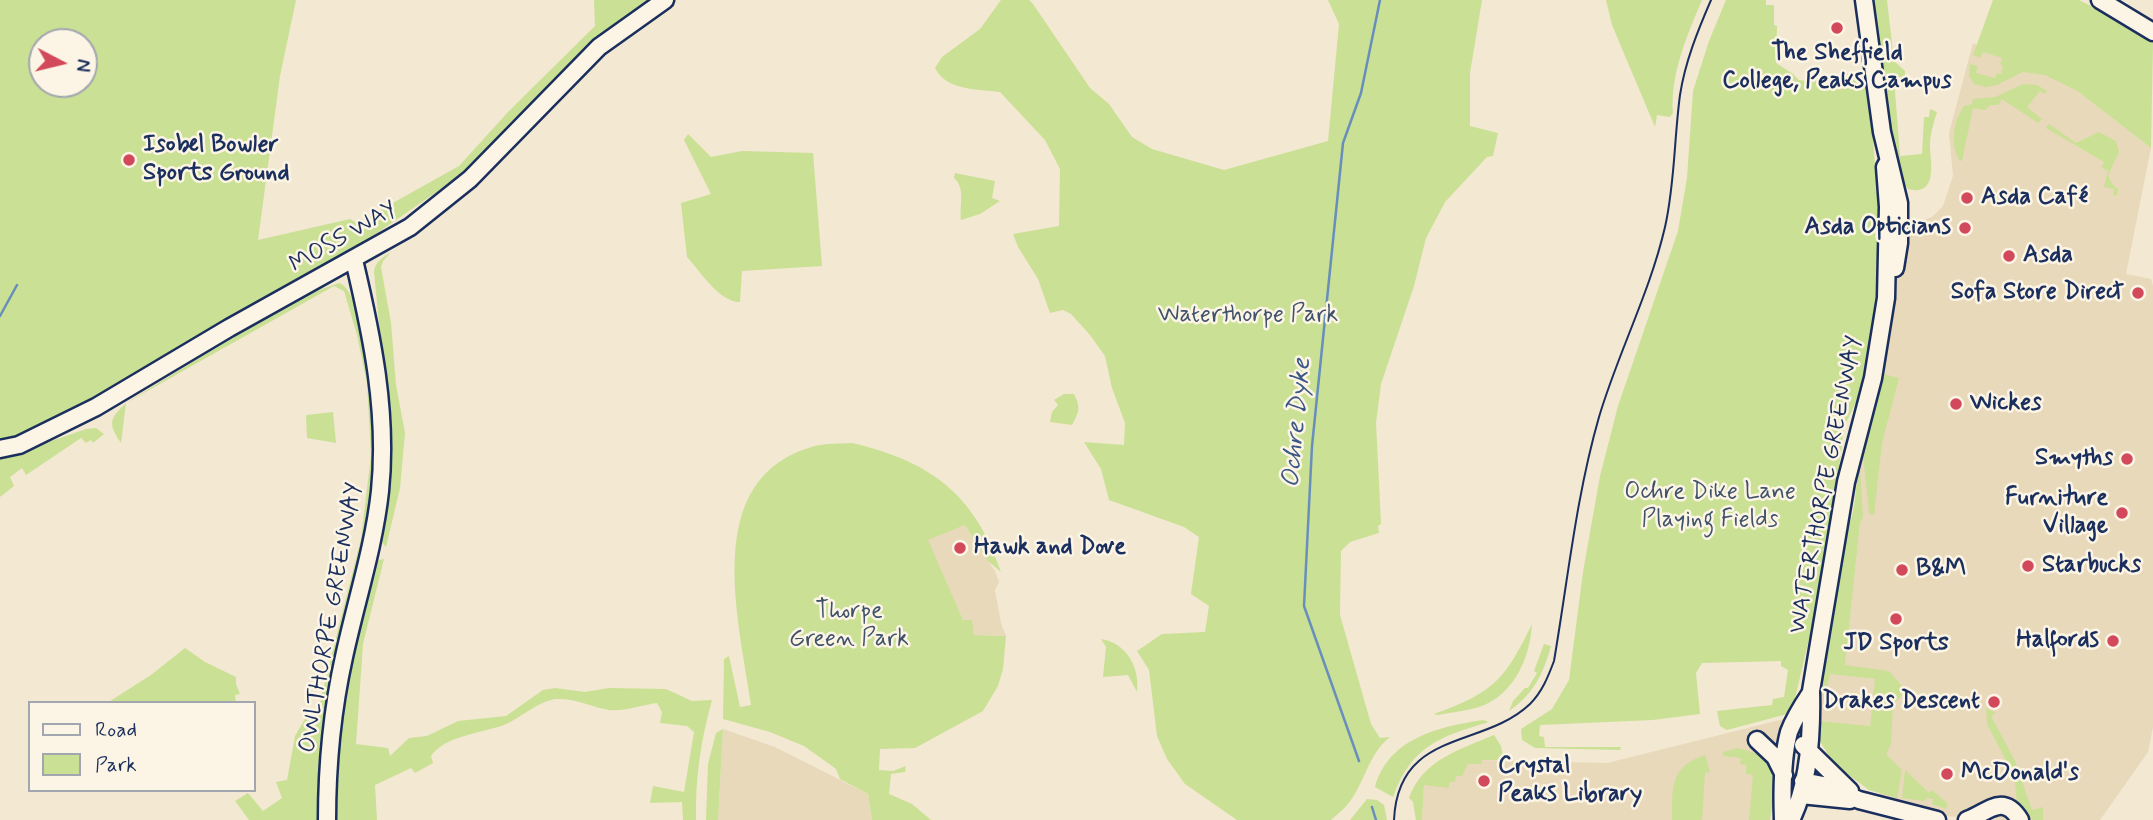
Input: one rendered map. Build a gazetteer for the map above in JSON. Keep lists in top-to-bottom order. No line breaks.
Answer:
{"streets":{"street":["MOSS WAY","WATERTHORPE GREENWAY","OWLTHORPE GREENWAY"]},"crossings":[["MOSS WAY","OWLTHORPE GREENWAY"]],"water":["Ochre Dyke"],"parks":["Waterthorpe Park","Ochre Dike Lane Playing Fields","Thorpe Green Park"],"places":["The Sheffield College, Peaks Campus","Isobel Bowler Sports Ground","Asda Café","Asda Opticians","Asda","Sofa Store Direct","Wickes","Smyths","Furniture Village","Hawk and Dove","Starbucks","B&M","JD Sports","Halfords","Drakes Descent","McDonald's","Crystal Peaks Library"],"legend":["Road","Park"],"north":"right"}
